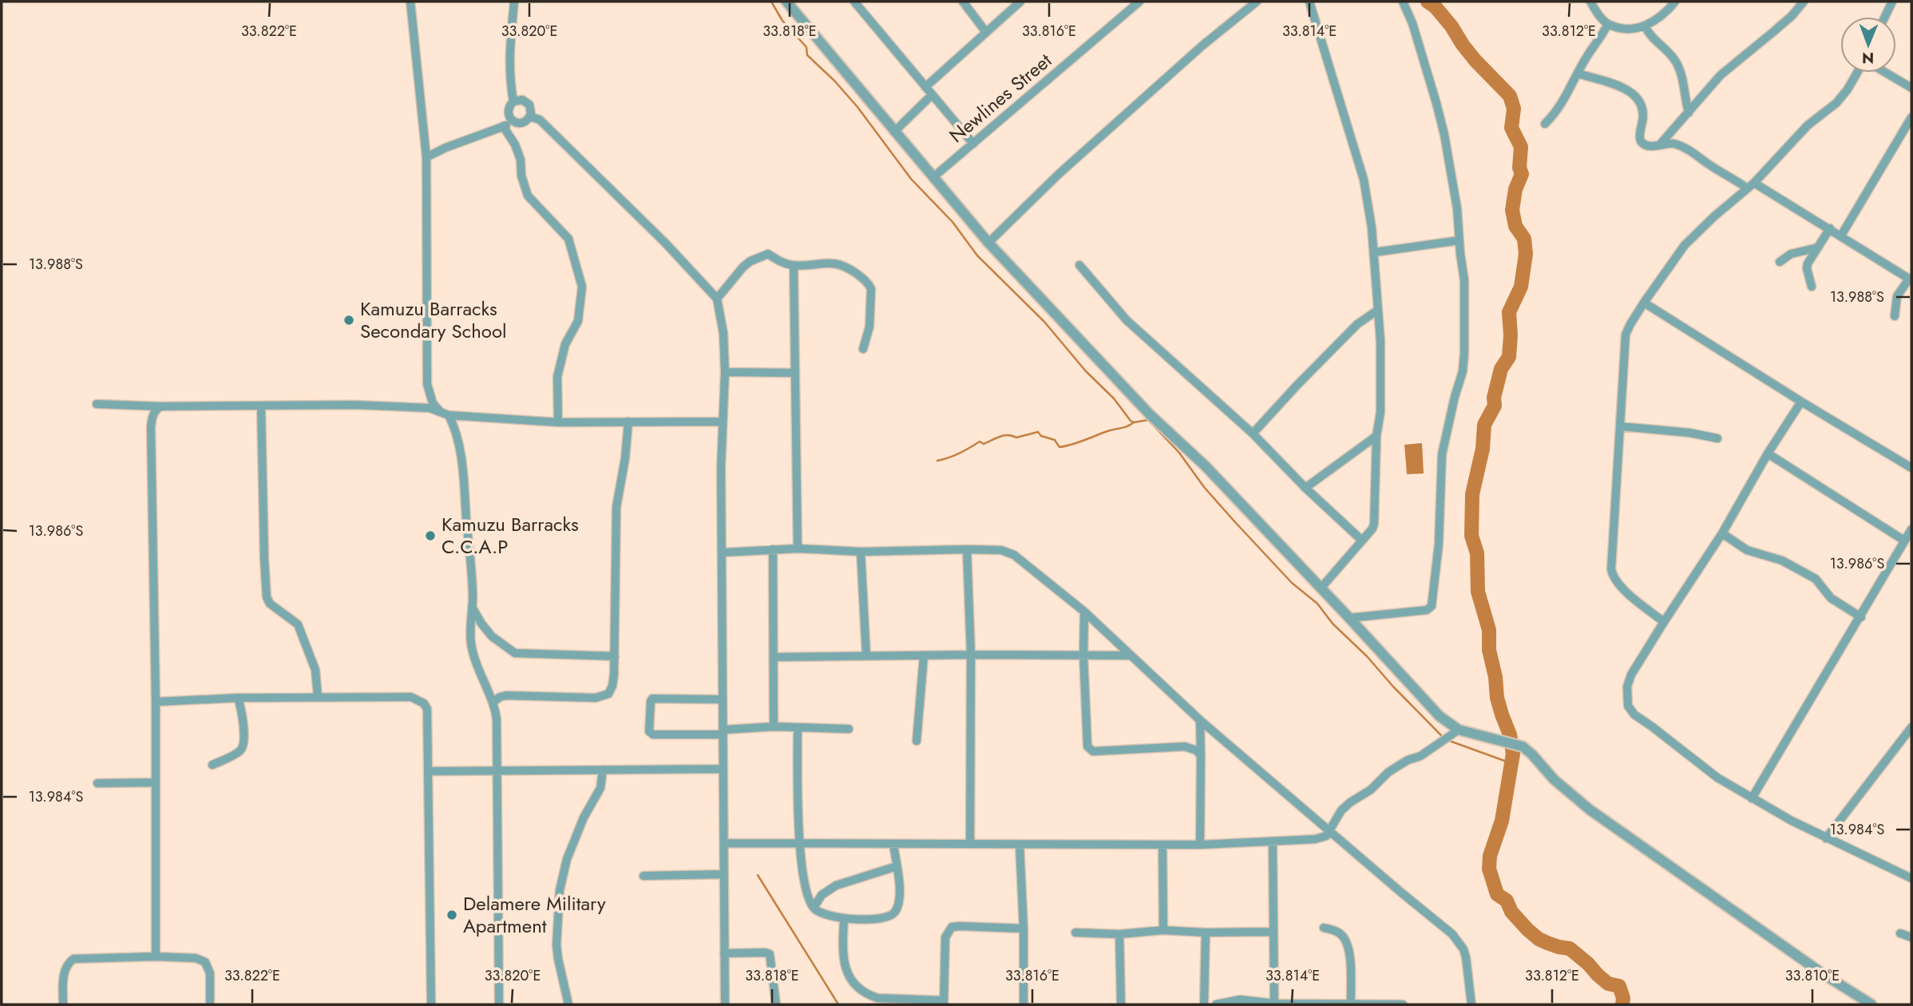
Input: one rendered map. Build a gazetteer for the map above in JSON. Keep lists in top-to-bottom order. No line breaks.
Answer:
{"streets":{"street":["Newlines Street"]},"places":["Kamuzu Barracks Secondary School","Kamuzu Barracks C.C.A.P","Delamere Military Apartment"],"north":"bottom","coordinates":["33.822°E","33.820°E","33.818°E","33.816°E","33.814°E","33.812°E","13.988°S","13.986°S","13.984°S","33.810°E"]}
